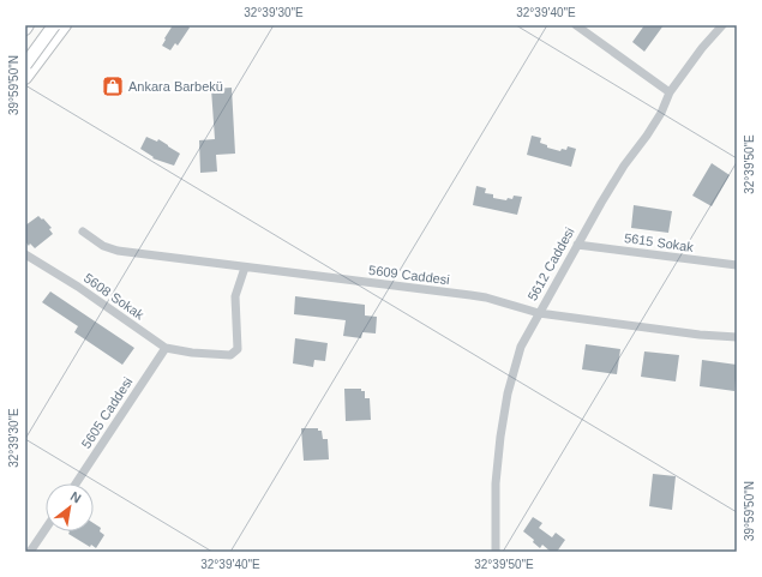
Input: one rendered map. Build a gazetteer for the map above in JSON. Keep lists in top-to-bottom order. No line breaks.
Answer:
{"streets":{"street":["5615 Sokak","5612 Caddesi","5609 Caddesi","5608 Sokak","5605 Caddesi"]},"crossings":[["5615 Sokak","5612 Caddesi"],["5612 Caddesi","5609 Caddesi"],["5608 Sokak","5605 Caddesi"]],"places":{"shop":["Ankara Barbekü"]},"north":"top right","coordinates":["32°39'30\"E","32°39'40\"E","39°59'50\"N","32°39'50\"E"]}
